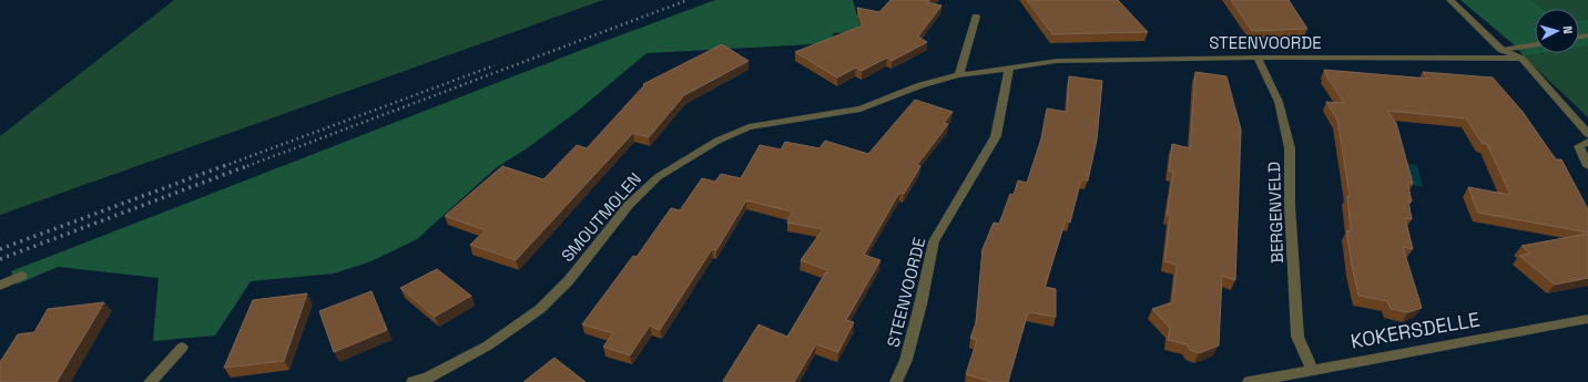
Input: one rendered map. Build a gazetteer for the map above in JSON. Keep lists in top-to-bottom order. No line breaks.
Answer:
{"streets":{"street":["STEENVOORDE","BERGENVELD","SMOUTMOLEN","KOKERSDELLE"]},"crossings":[["STEENVOORDE","BERGENVELD"],["STEENVOORDE","SMOUTMOLEN"],["BERGENVELD","KOKERSDELLE"]],"north":"right"}
